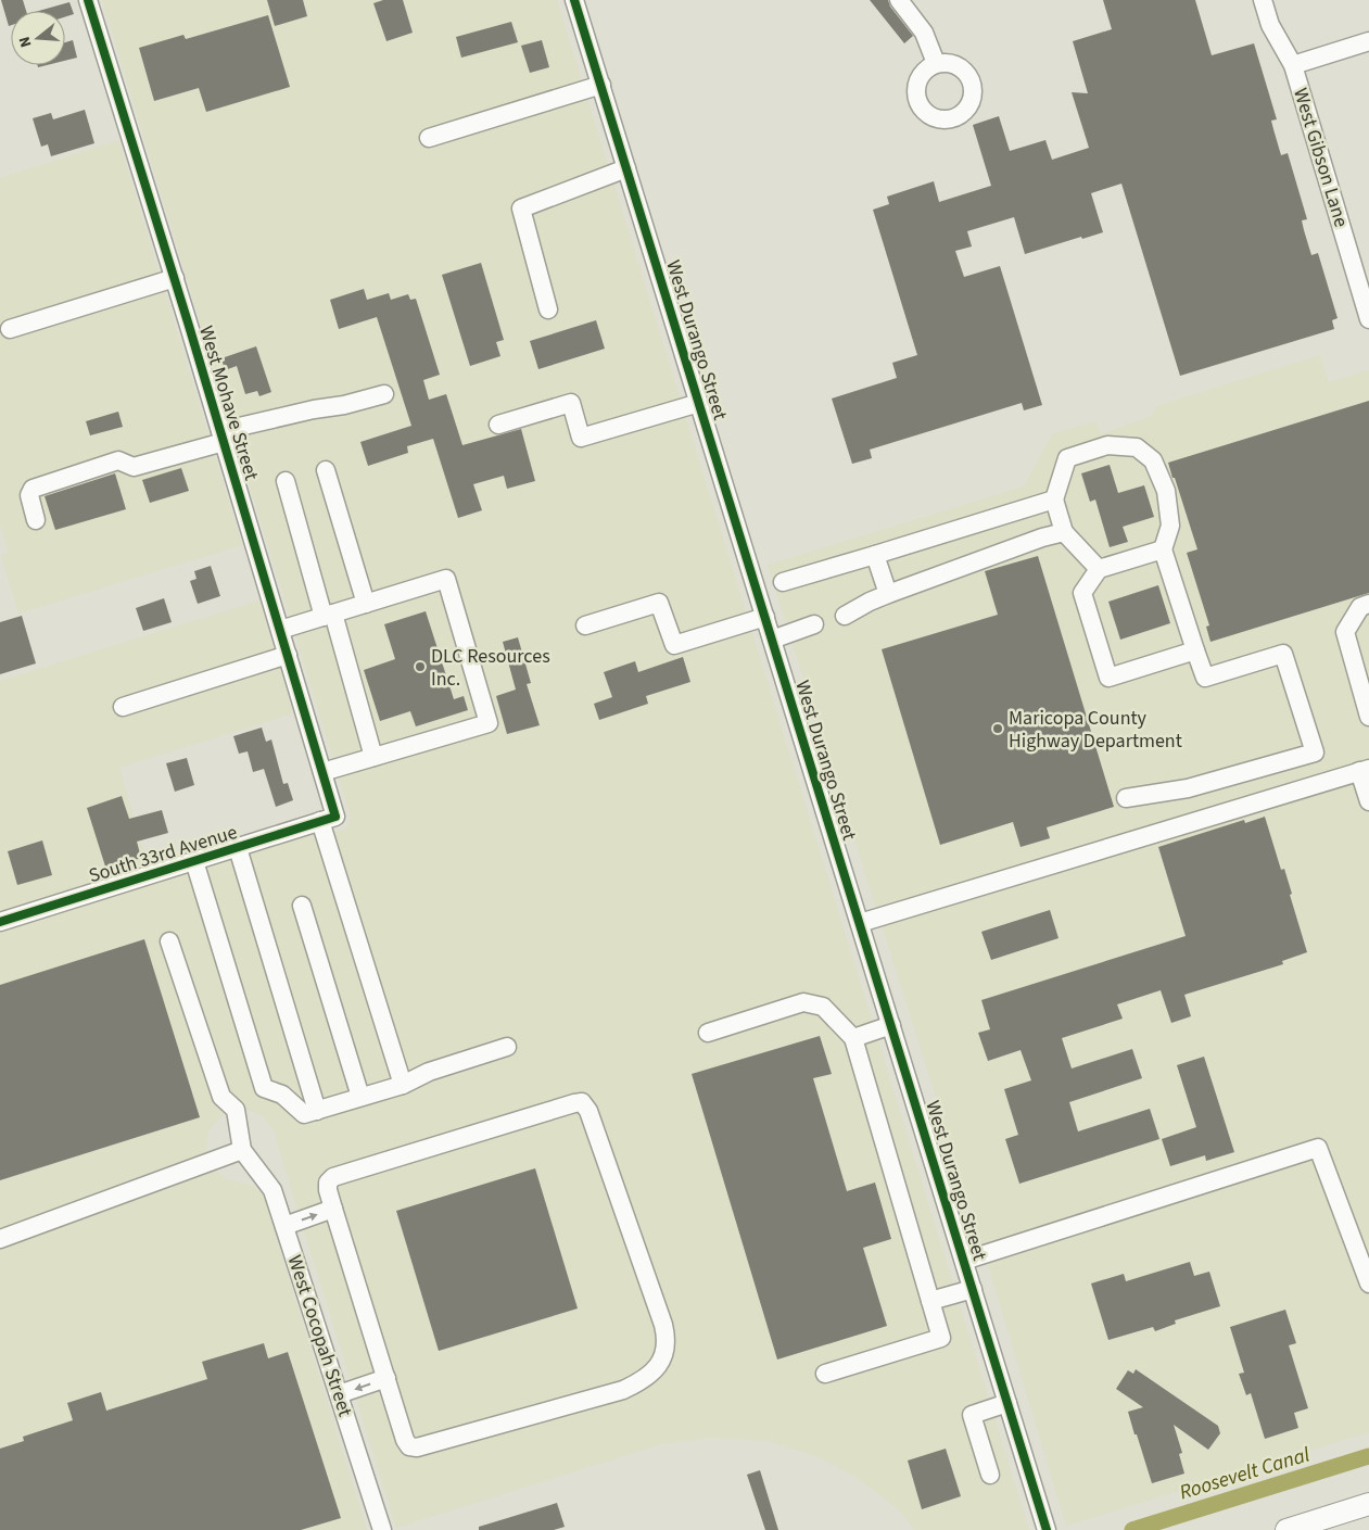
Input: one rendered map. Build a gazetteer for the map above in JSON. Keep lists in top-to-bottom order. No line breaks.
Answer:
{"streets":{"street":["West Gibson Lane","West Durango Street","West Mohave Street","South 33rd Avenue","West Cocopah Street"]},"crossings":[["West Mohave Street","South 33rd Avenue"]],"water":["Roosevelt Canal"],"places":["DLC Resources Inc.","Maricopa County Highway Department"],"north":"left"}
